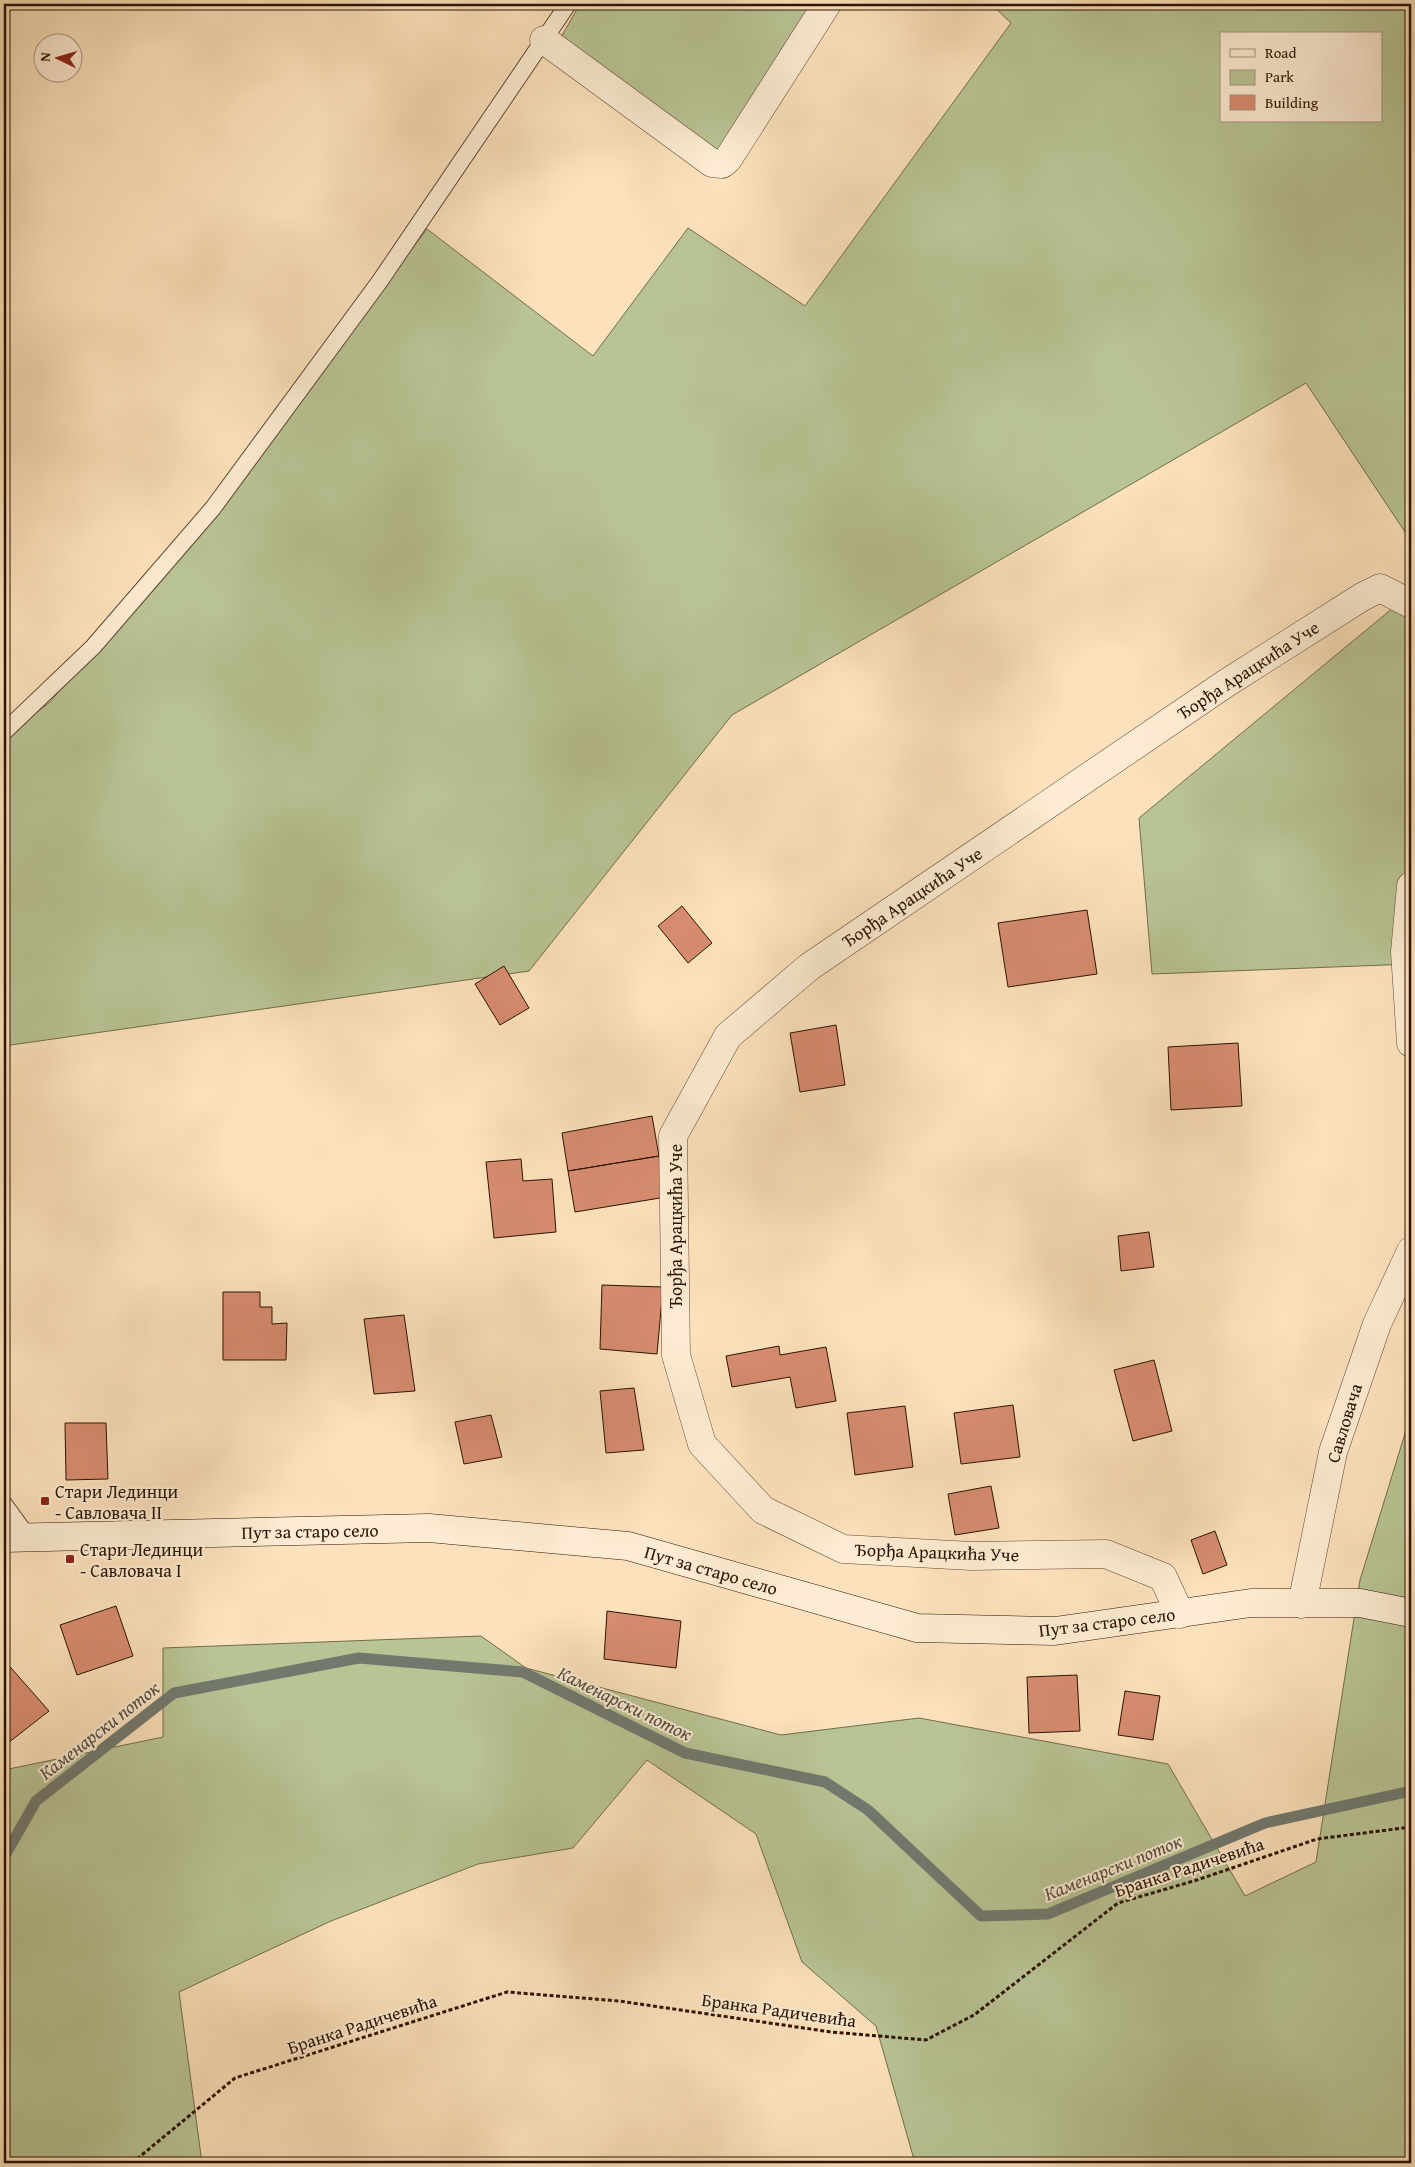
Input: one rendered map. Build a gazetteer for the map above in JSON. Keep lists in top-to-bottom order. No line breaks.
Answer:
{"streets":{"street":["Ђорђа Арацкића Уче","Савловача","Пут за старо село"],"path":["Бранка Радичевића"]},"crossings":[["Ђорђа Арацкића Уче","Пут за старо село"],["Савловача","Пут за старо село"]],"water":["Каменарски поток"],"places":{"transit":["Стари Лединци - Савловача II","Стари Лединци - Савловача I"]},"legend":["Road","Park","Building"],"north":"left"}
